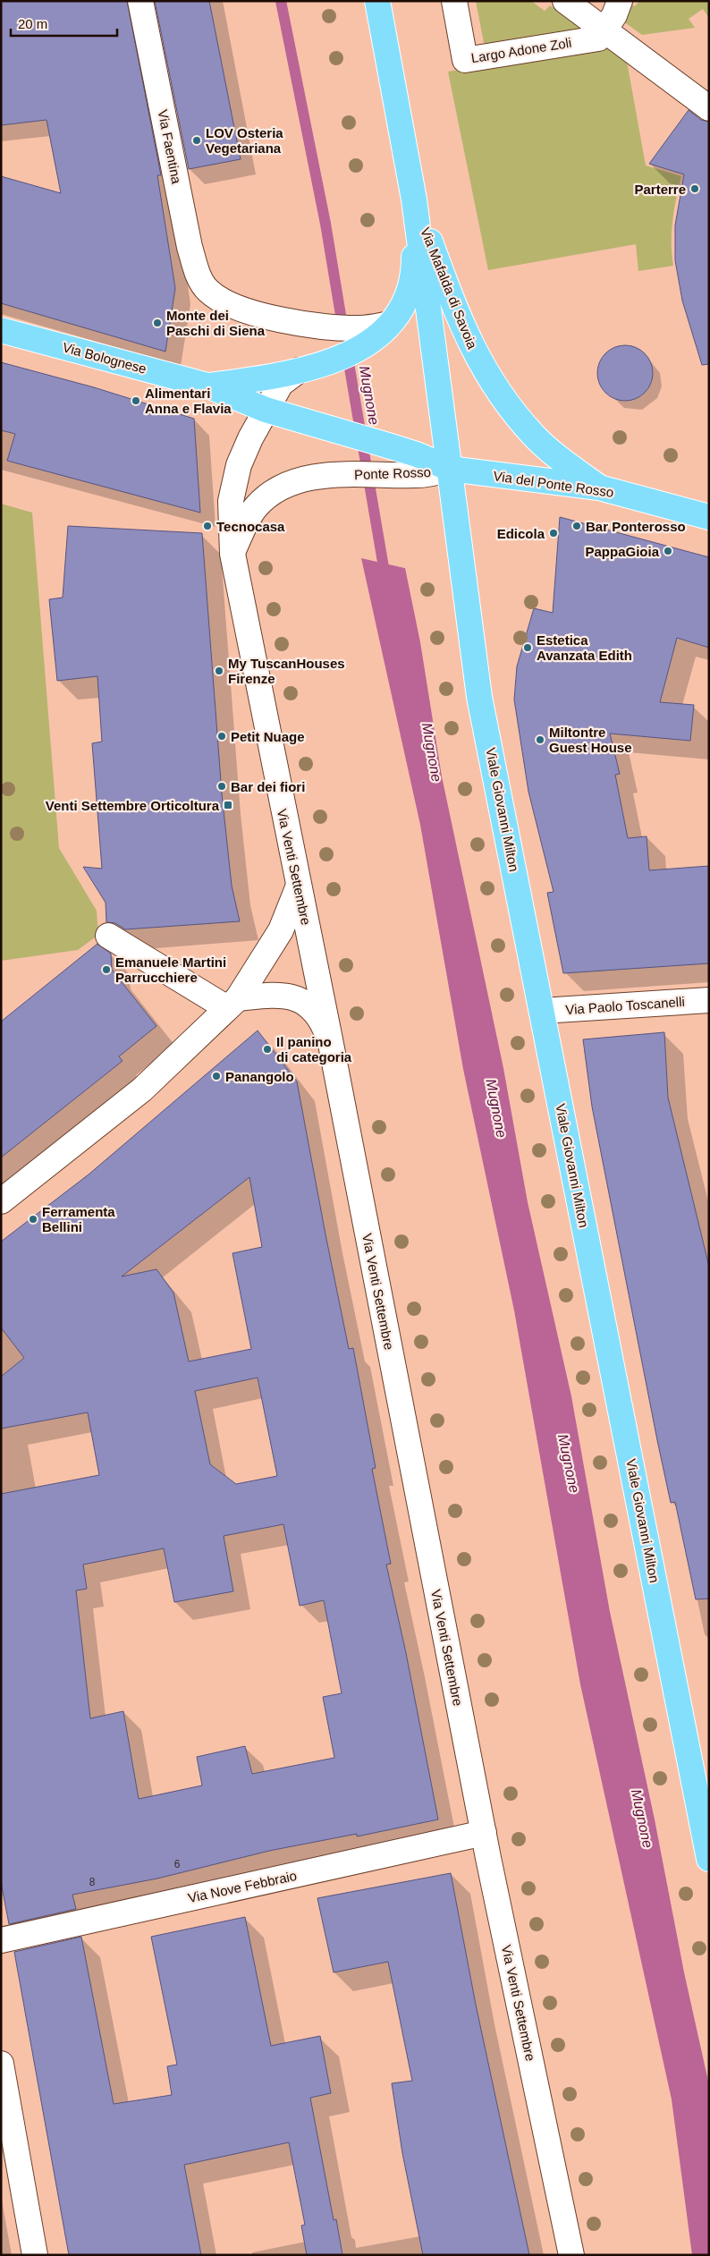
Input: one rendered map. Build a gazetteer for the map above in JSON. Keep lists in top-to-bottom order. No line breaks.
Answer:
{"streets":{"main road":["Via Mafalda di Savoia","Via Bolognese","Ponte Rosso","Via del Ponte Rosso","Viale Giovanni Milton"],"street":["Largo Adone Zoli","Via Faentina","Via Venti Settembre","Via Paolo Toscanelli","Via Nove Febbraio"]},"crossings":[["Via Mafalda di Savoia","Ponte Rosso"],["Via Mafalda di Savoia","Via del Ponte Rosso"],["Via Mafalda di Savoia","Viale Giovanni Milton"],["Via Bolognese","Ponte Rosso"],["Ponte Rosso","Via del Ponte Rosso"],["Ponte Rosso","Viale Giovanni Milton"],["Ponte Rosso","Via Venti Settembre"],["Via del Ponte Rosso","Viale Giovanni Milton"],["Viale Giovanni Milton","Via Paolo Toscanelli"],["Via Venti Settembre","Via Nove Febbraio"]],"water":["Mugnone"],"places":{"other":["LOV Osteria Vegetariana","Parterre","Monte dei Paschi di Siena","Alimentari Anna e Flavia","Tecnocasa","Bar Ponterosso","Edicola","PappaGioia","Estetica Avanzata Edith","My TuscanHouses Firenze","Petit Nuage","Miltontre Guest House","Bar dei fiori","Emanuele Martini Parrucchiere","Il panino di categoria","Panangolo","Ferramenta Bellini"],"transit":["Venti Settembre Orticoltura"]},"house_numbers":["6","8"],"scale_bar":"20 m"}
